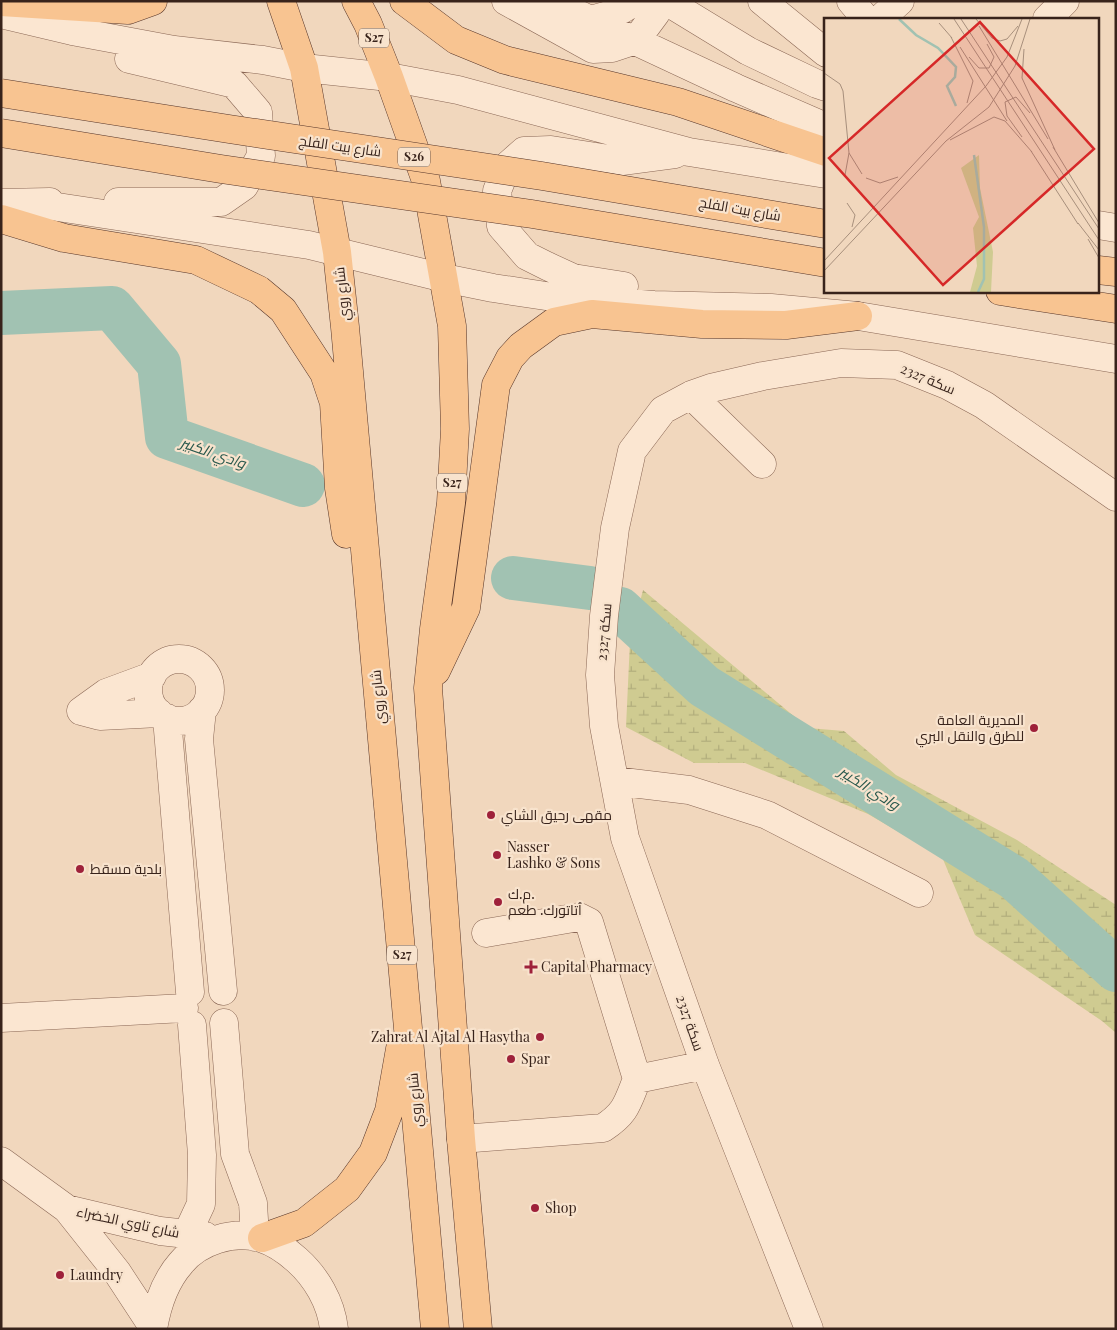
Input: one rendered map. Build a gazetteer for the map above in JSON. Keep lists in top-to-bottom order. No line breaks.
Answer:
{"streets":{"main road":["S27","شارع بيت الفلج","S26","شارع روي"],"street":["سكة 2327","شارع تاوي الخضراء"]},"crossings":[["S27","شارع روي"]],"water":["وادي الكبير"],"places":{"other":["المديرية العامة للطرق والنقل البري","مقهى رحيق الشاي","Nasser Lashko & Sons","بلدية مسقط","م.ك. ٱتاتورك. طعم","Zahrat Al Ajtal Al Hasytha","Spar","Shop","Laundry"],"health":["Capital Pharmacy"]}}
